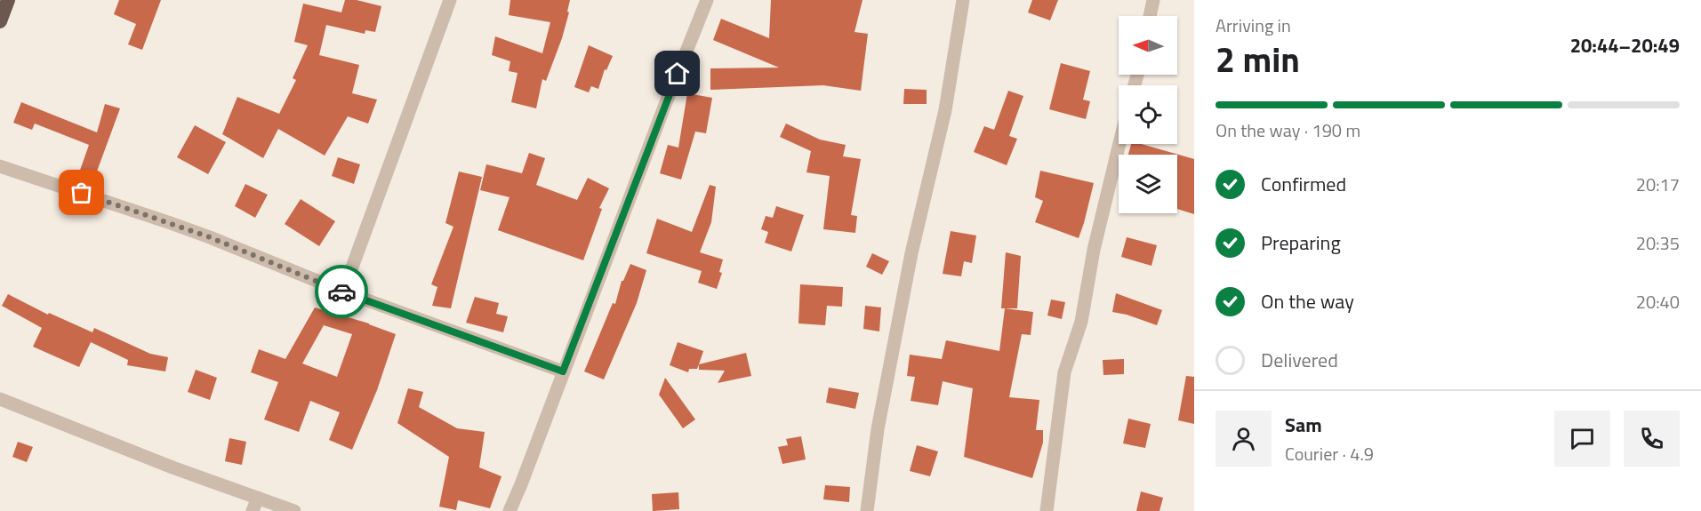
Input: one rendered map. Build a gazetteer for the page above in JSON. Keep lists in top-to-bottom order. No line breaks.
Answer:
{"north":"left","page":{"heading":["2 min","Arriving in","20:44–20:49"],"panel":["Sam","Courier · 4.9"],"bar":"On the way · 190 m","list":[["Confirmed","20:17"],["Preparing","20:35"],["On the way","20:40"],"Delivered"]}}
